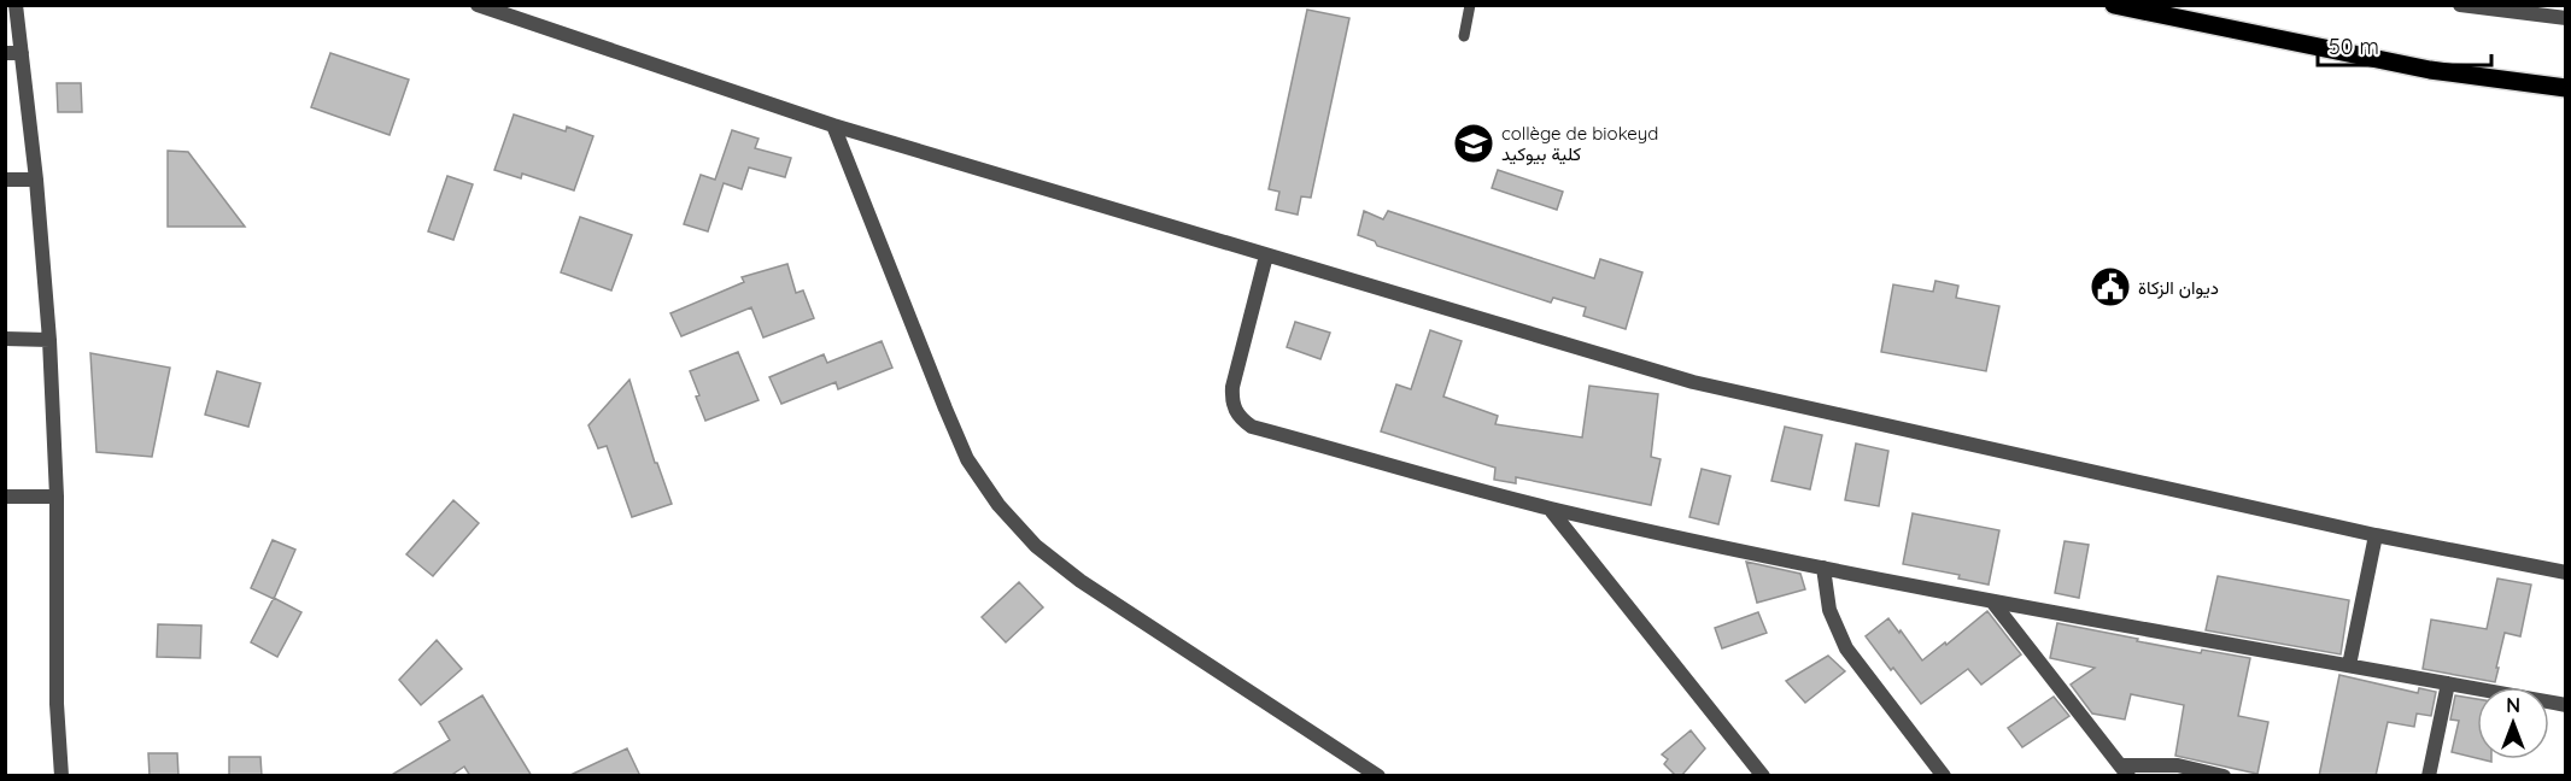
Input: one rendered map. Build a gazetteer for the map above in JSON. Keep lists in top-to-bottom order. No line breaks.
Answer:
{"places":{"school or university":["collège de biokeyd كلية بيوكيد"],"public building":["ديوان الزكاة"]},"scale_bar":"50 m","north":"top"}
